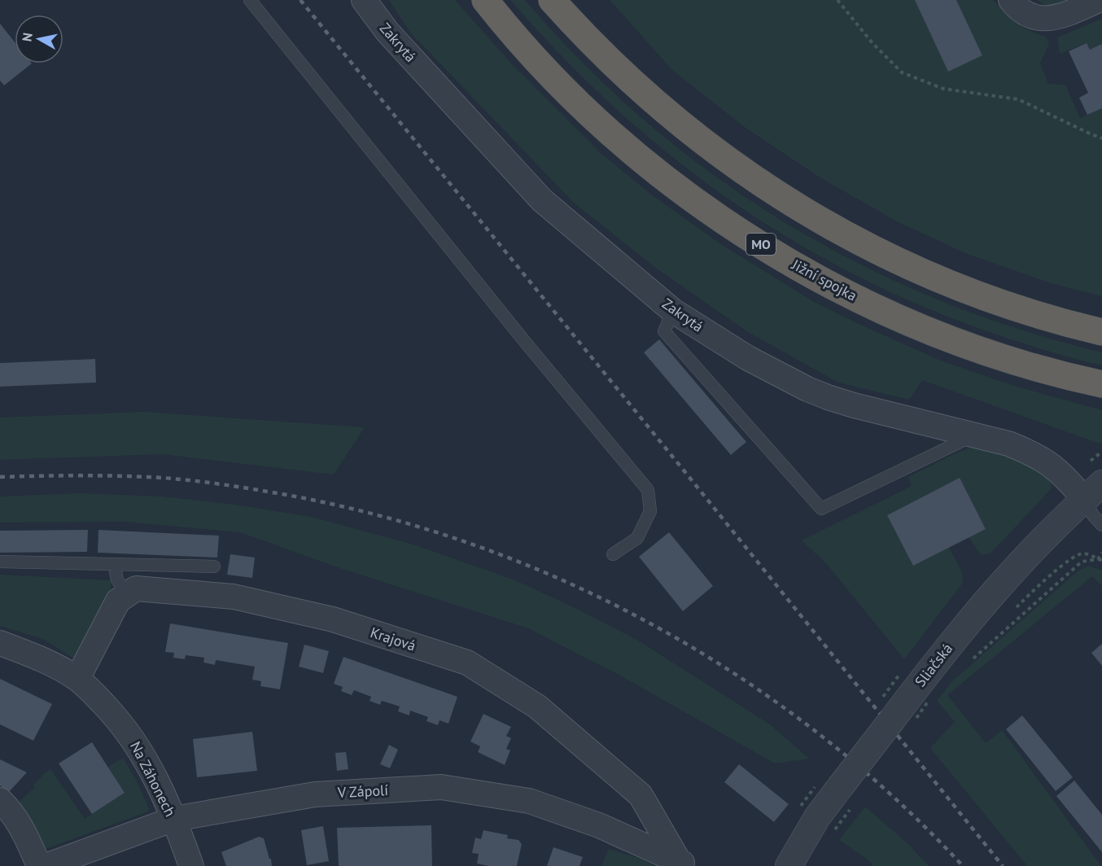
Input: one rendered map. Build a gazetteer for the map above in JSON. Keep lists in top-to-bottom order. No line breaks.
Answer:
{"streets":{"highway":["MO","Jižní spojka"],"street":["Zakrytá","Krajová","Sliačská","Na Záhonech","V Zápolí"]},"crossings":[["Zakrytá","Sliačská"],["Krajová","V Zápolí"],["Na Záhonech","V Zápolí"]],"north":"left"}
